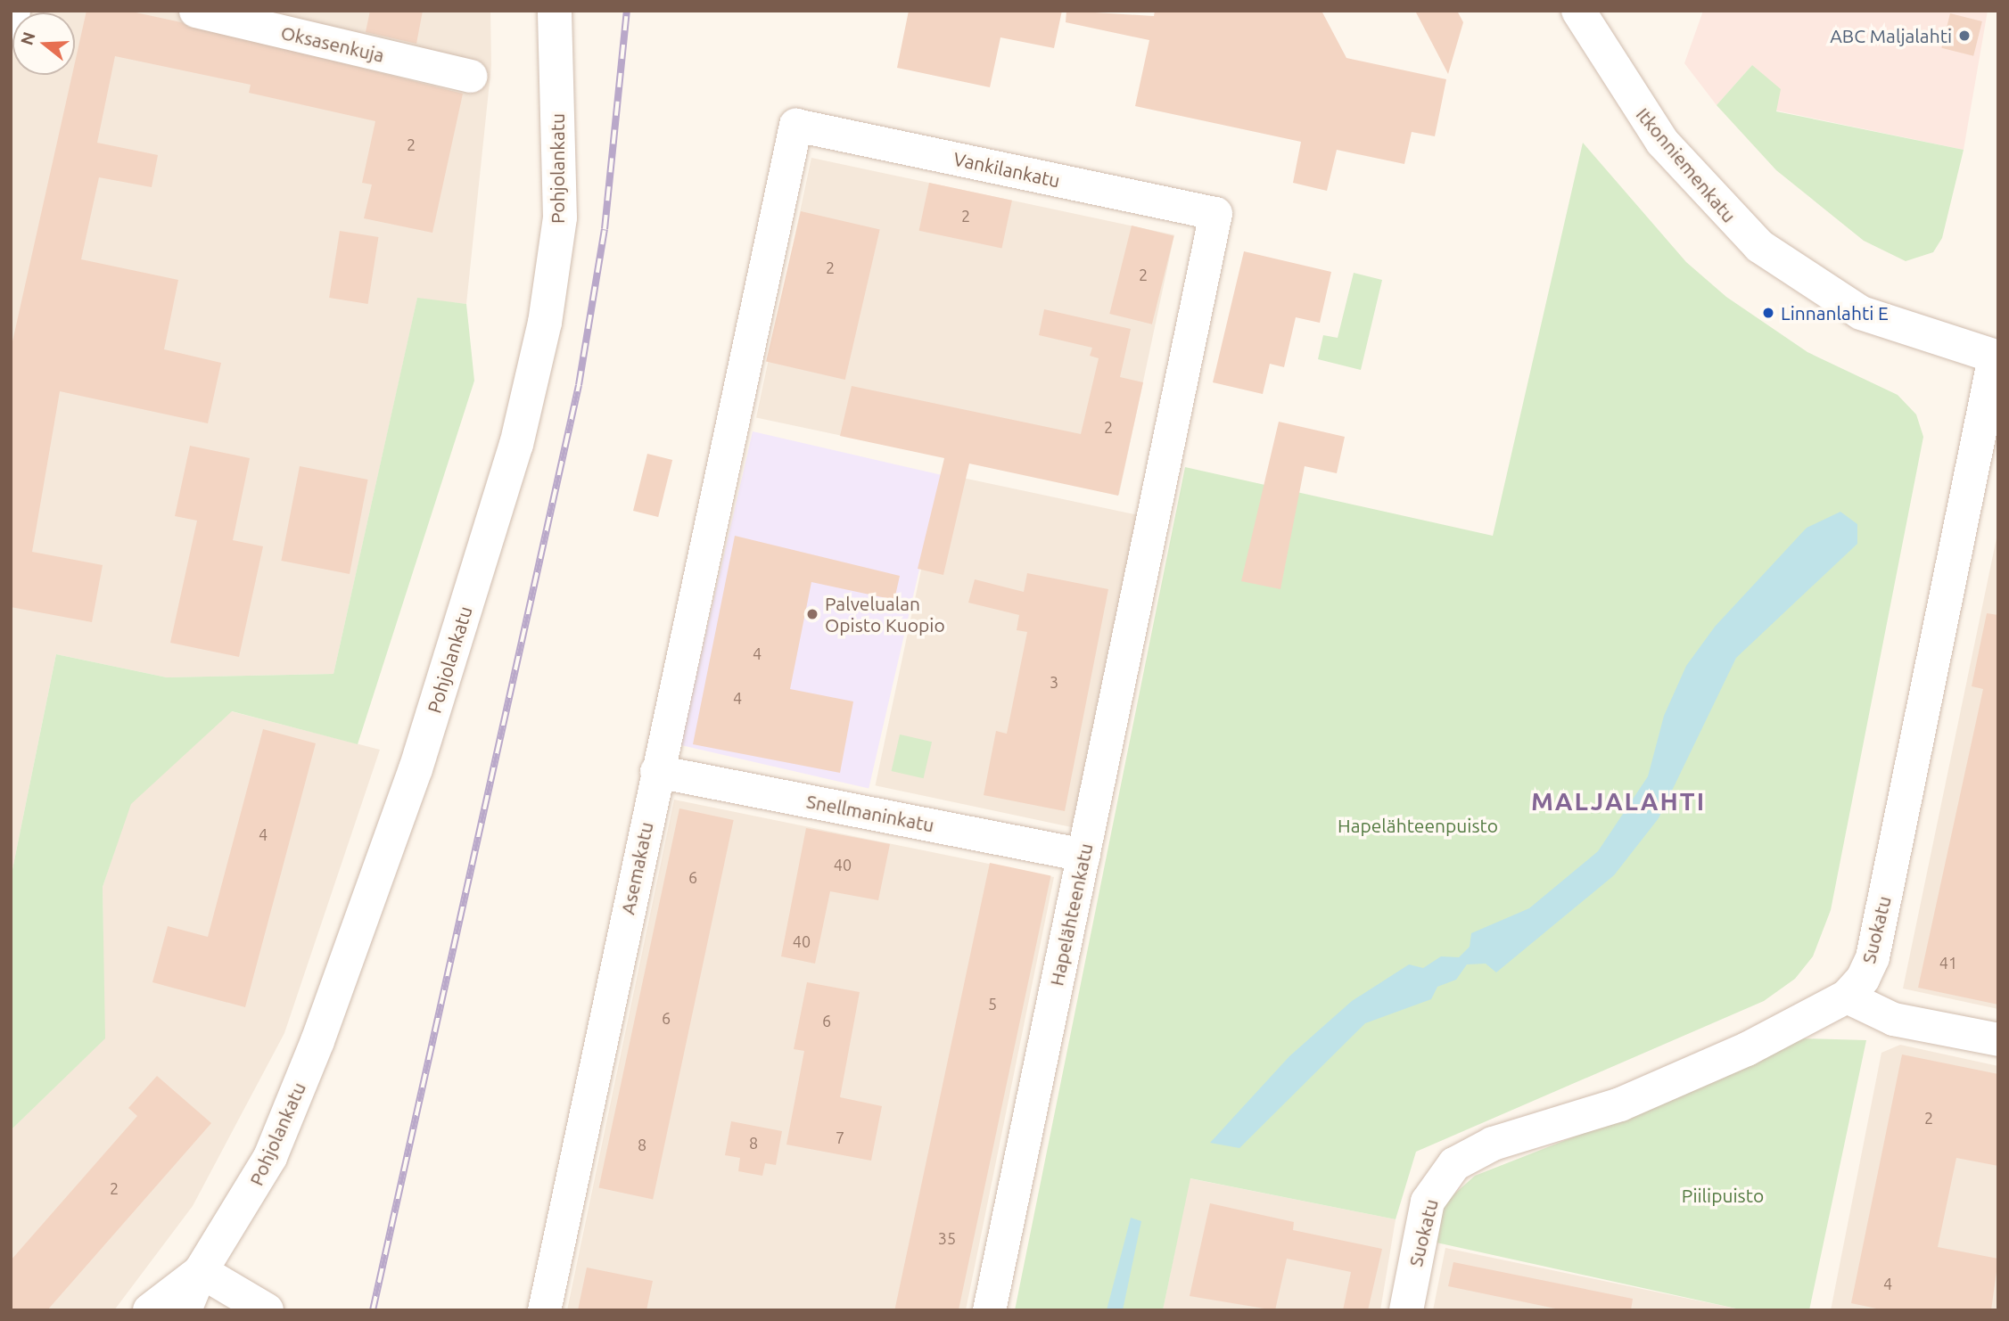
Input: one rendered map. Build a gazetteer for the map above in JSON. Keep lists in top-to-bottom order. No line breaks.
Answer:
{"streets":{"main road":["Itkonniemenkatu","Pohjolankatu","Suokatu"],"street":["Oksasenkuja","Vankilankatu","Snellmaninkatu","Asemakatu","Hapelähteenkatu"]},"crossings":[["Itkonniemenkatu","Suokatu"],["Vankilankatu","Asemakatu"],["Vankilankatu","Hapelähteenkatu"],["Snellmaninkatu","Asemakatu"],["Snellmaninkatu","Hapelähteenkatu"]],"districts":["MALJALAHTI"],"parks":["Hapelähteenpuisto","Piilipuisto"],"places":["ABC Maljalahti","Linnanlahti E","Palvelualan Opisto Kuopio"],"house_numbers":["2","2","2","2","2","4","3","4","4","40","6","40","41","5","6","6","2","7","8","8","2","35","4"],"north":"left"}
